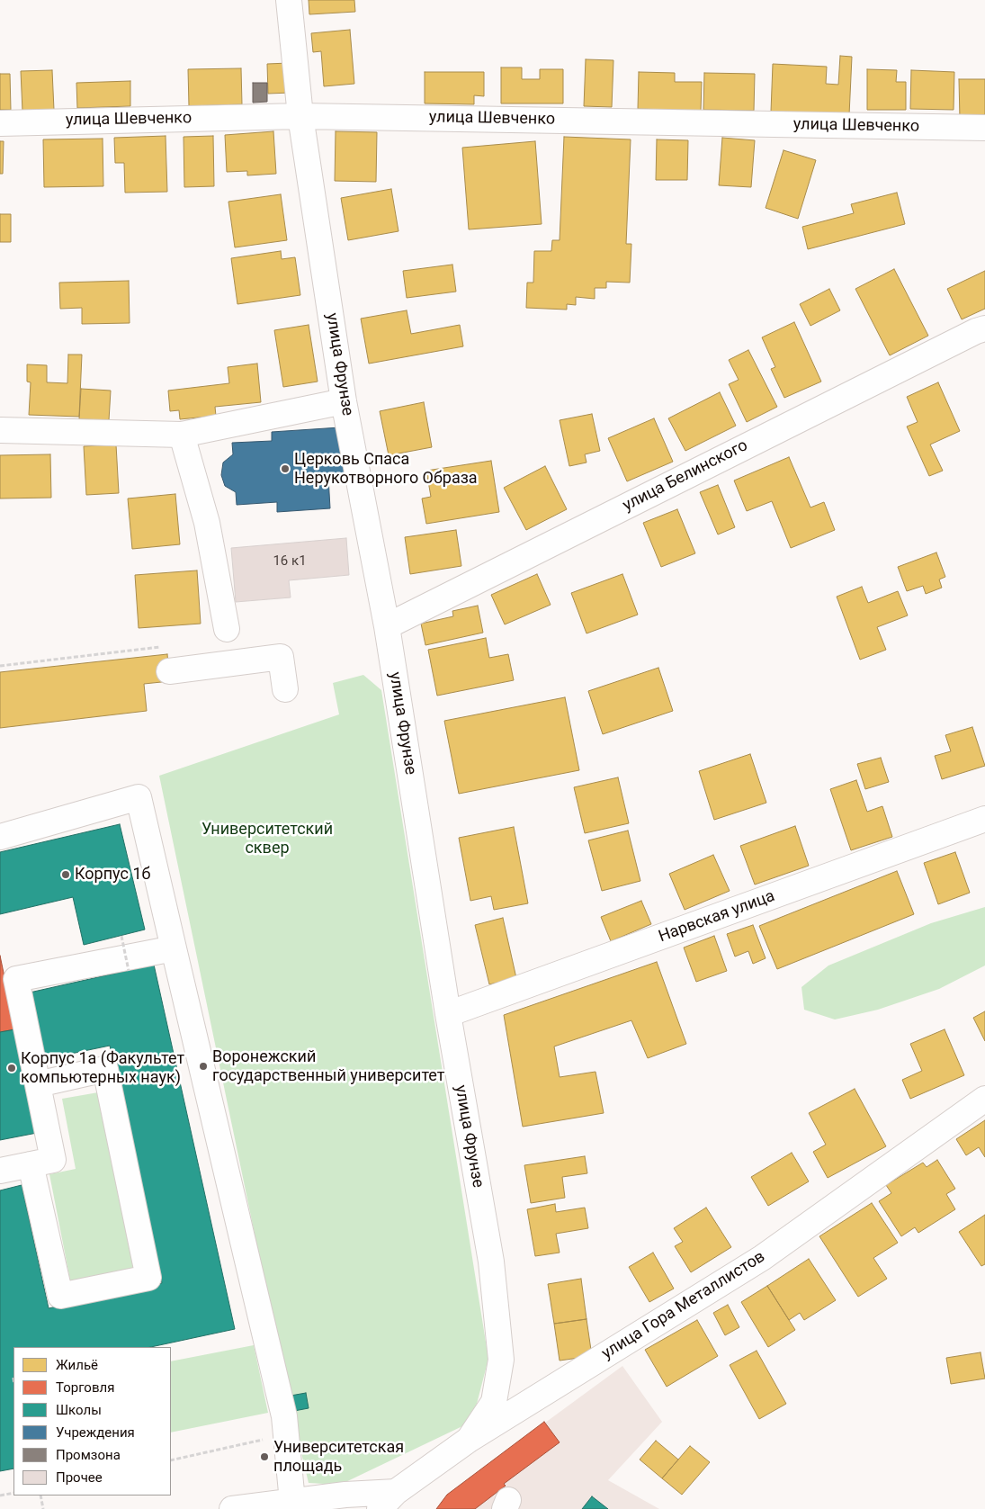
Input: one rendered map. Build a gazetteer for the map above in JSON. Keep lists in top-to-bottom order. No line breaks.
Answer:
{"streets":{"street":["улица Шевченко","улица Фрунзе","улица Белинского","Нарвская улица","улица Гора Металлистов"]},"crossings":[["улица Шевченко","улица Фрунзе"],["улица Фрунзе","улица Белинского"],["улица Фрунзе","Нарвская улица"],["улица Фрунзе","улица Гора Металлистов"]],"parks":["Университетский сквер"],"places":["Церковь Спаса Нерукотворного Образа","Корпус 1б","Воронежский государственный университет","Корпус 1а (Факультет компьютерных наук)","Университетская площадь"],"house_numbers":["16 к1"],"legend":["Жильё","Торговля","Школы","Учреждения","Промзона","Прочее"]}
